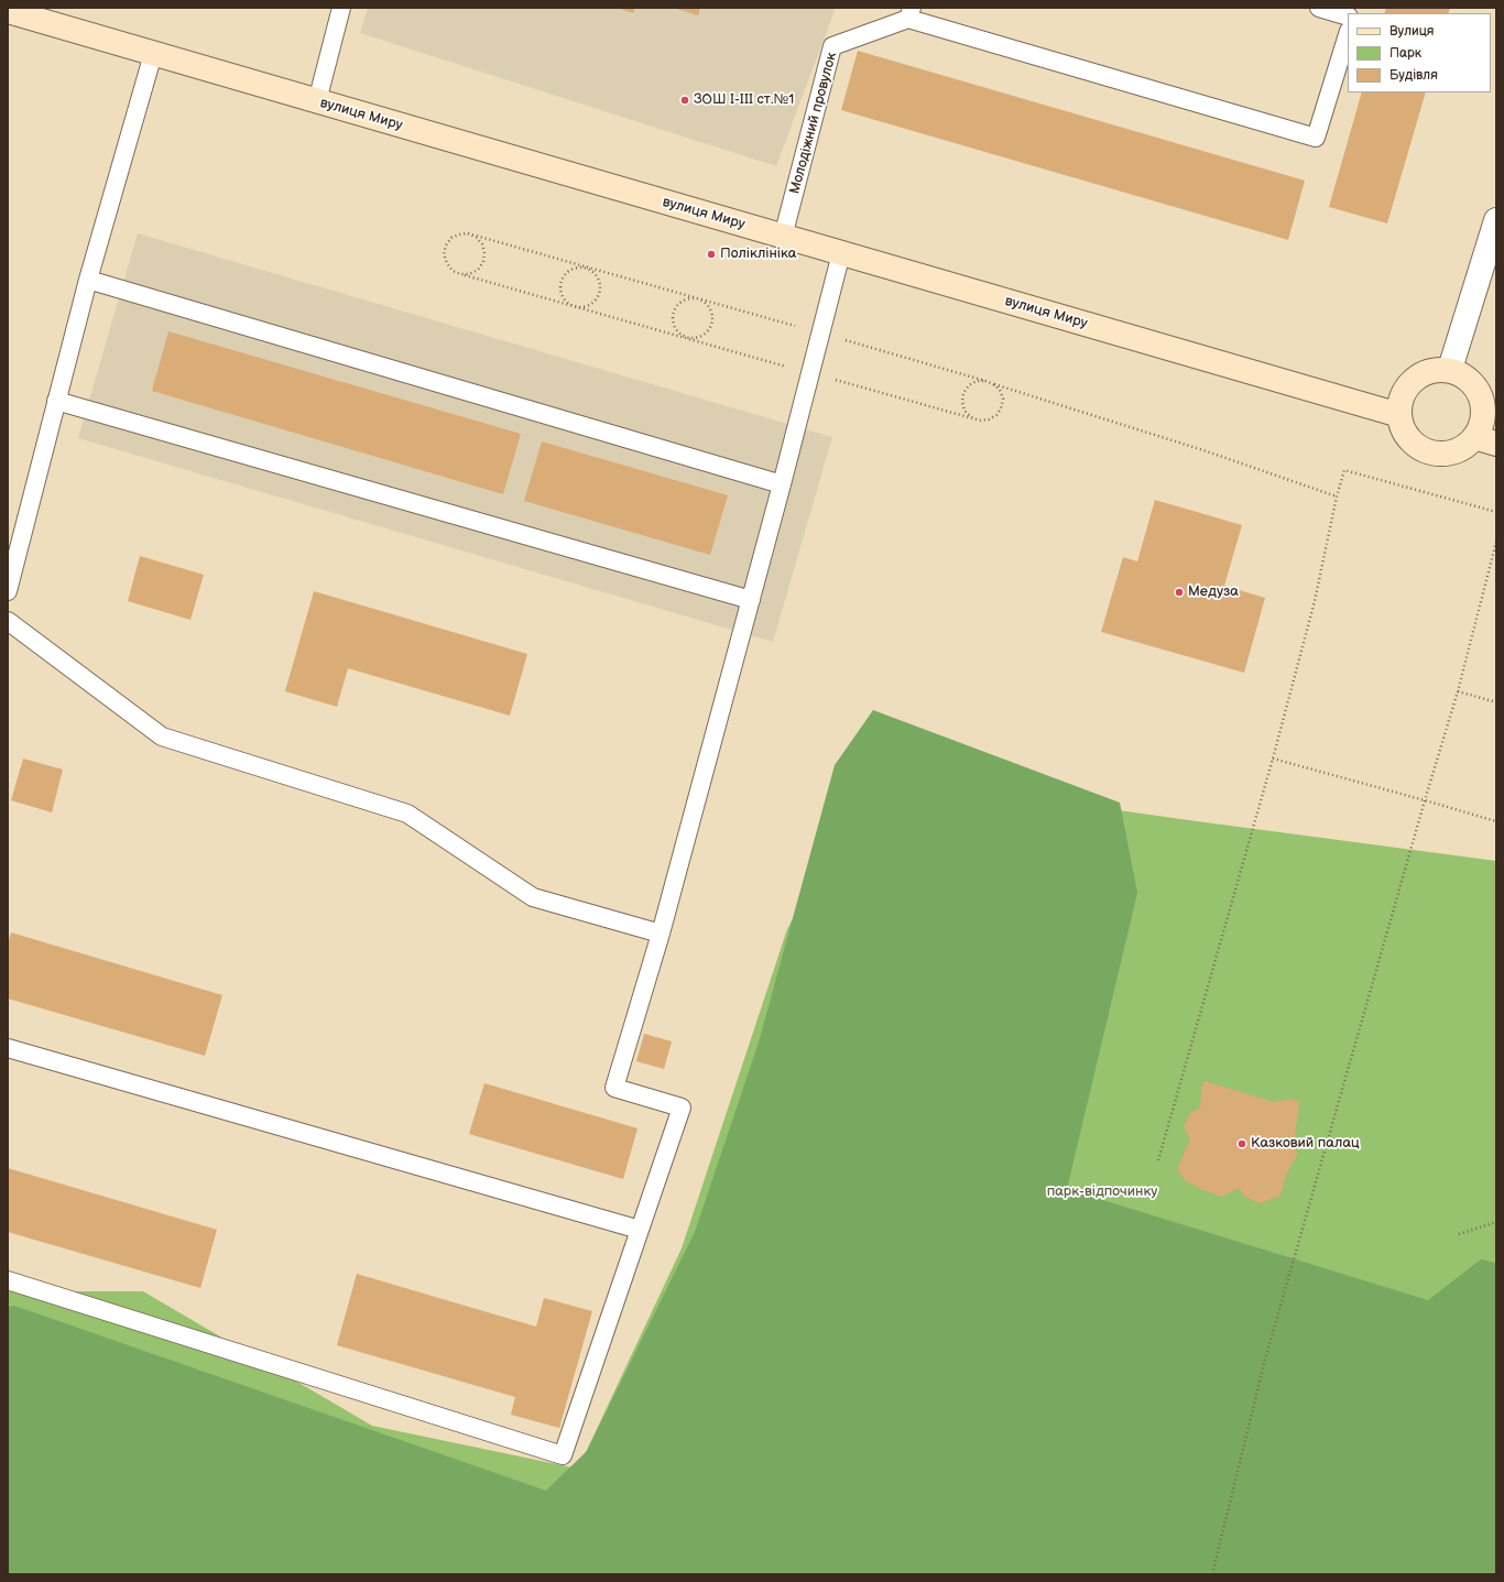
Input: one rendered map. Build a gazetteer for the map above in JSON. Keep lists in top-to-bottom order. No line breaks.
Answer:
{"streets":{"main road":["вулиця Миру"],"lane":["Молодіжний провулок"]},"crossings":[["вулиця Миру","Молодіжний провулок"]],"parks":["парк-відпочинку"],"places":["ЗОШ I-III ст.№1","Поліклініка","Медуза","Казковий палац"],"legend":["Вулиця","Парк","Будівля"]}
